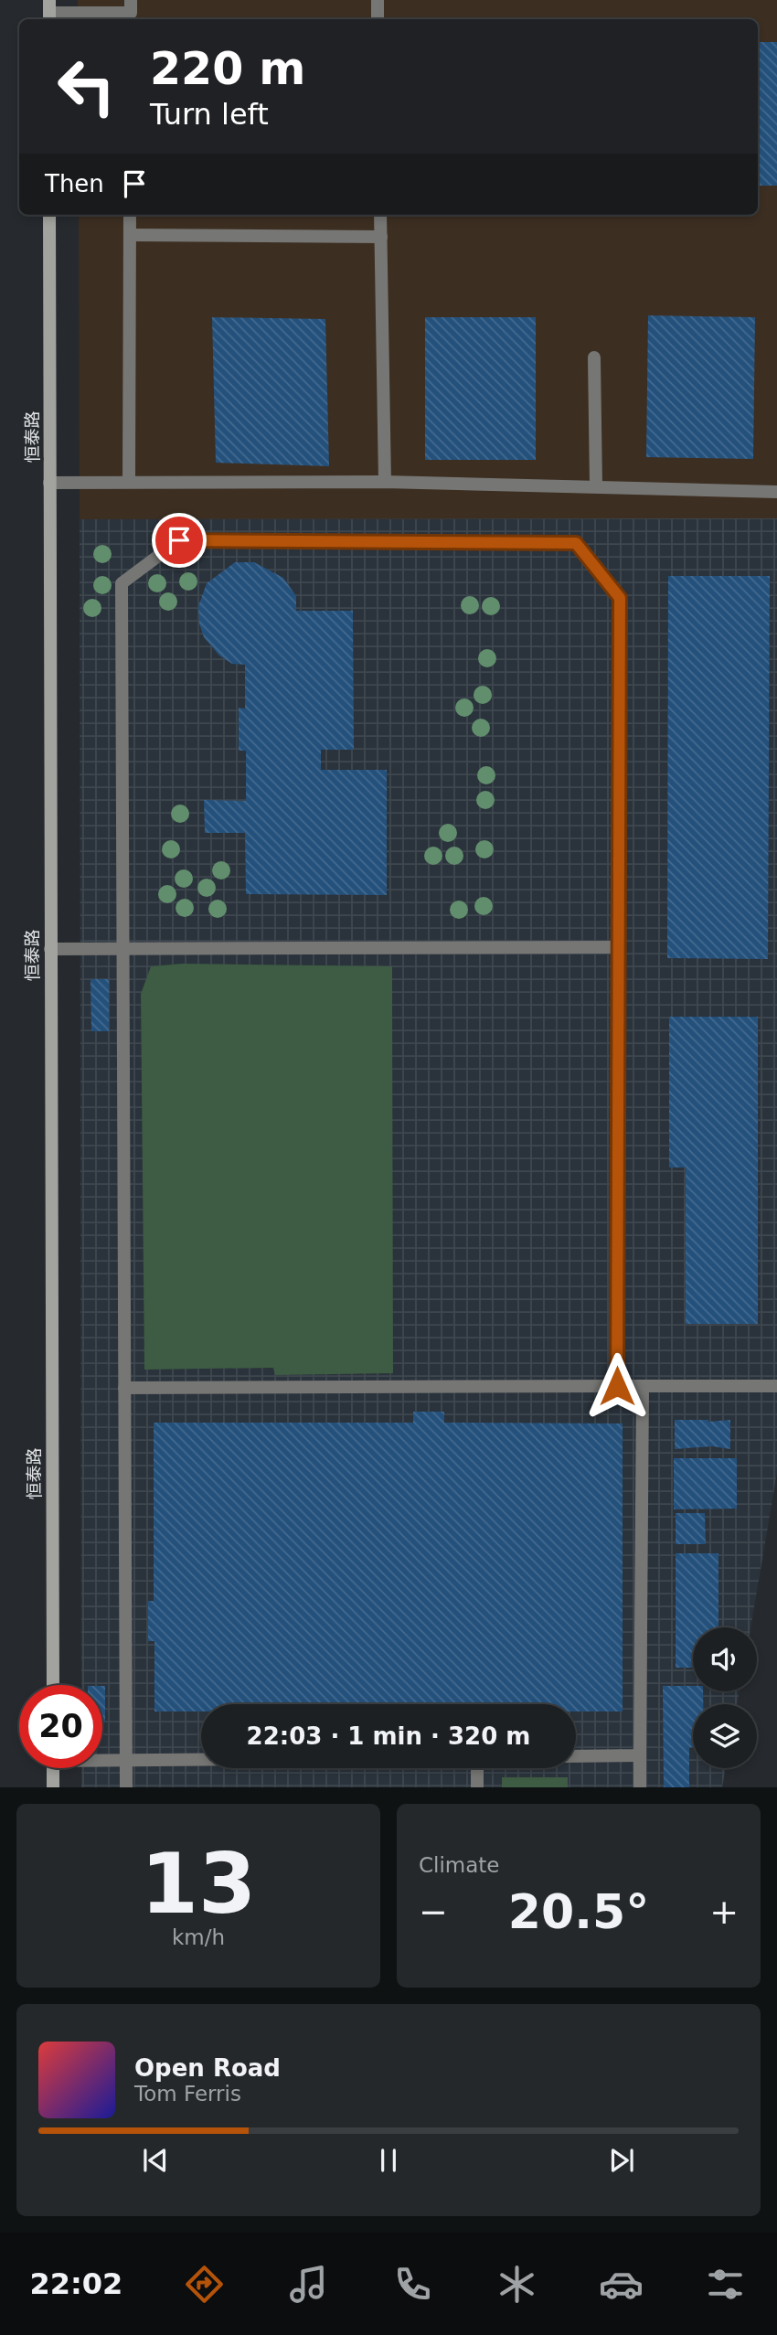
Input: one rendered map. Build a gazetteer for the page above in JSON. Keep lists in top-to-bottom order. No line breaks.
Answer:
{"streets":{"street":["恒泰路"]},"page":{"turn":["220 m","Turn left"],"then":"Then","limit":"20","trip":"22:03 · 1 min · 320 m","tile":[["13","km/h"],"Climate"],"heat":["−","20.5°","+"],"song":["Open Road","Tom Ferris"],"tabs":"22:02"}}
